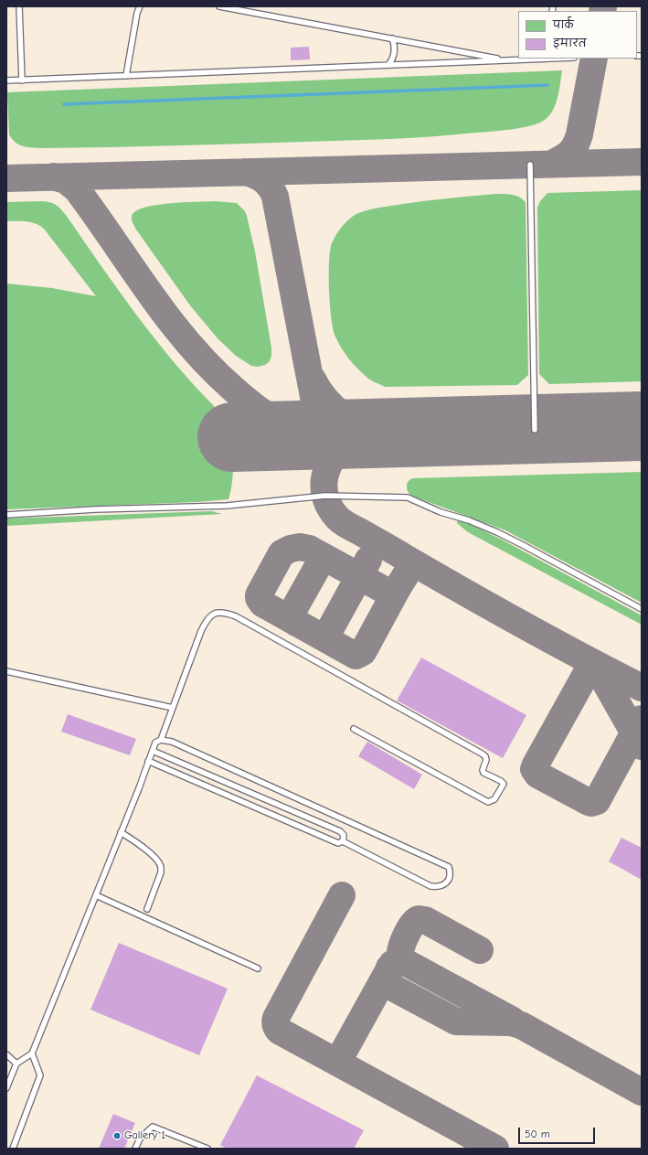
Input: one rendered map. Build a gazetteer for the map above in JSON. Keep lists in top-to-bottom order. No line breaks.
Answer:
{"places":["Gallery 1"],"legend":["पार्क","इमारत"],"scale_bar":"50 m"}
